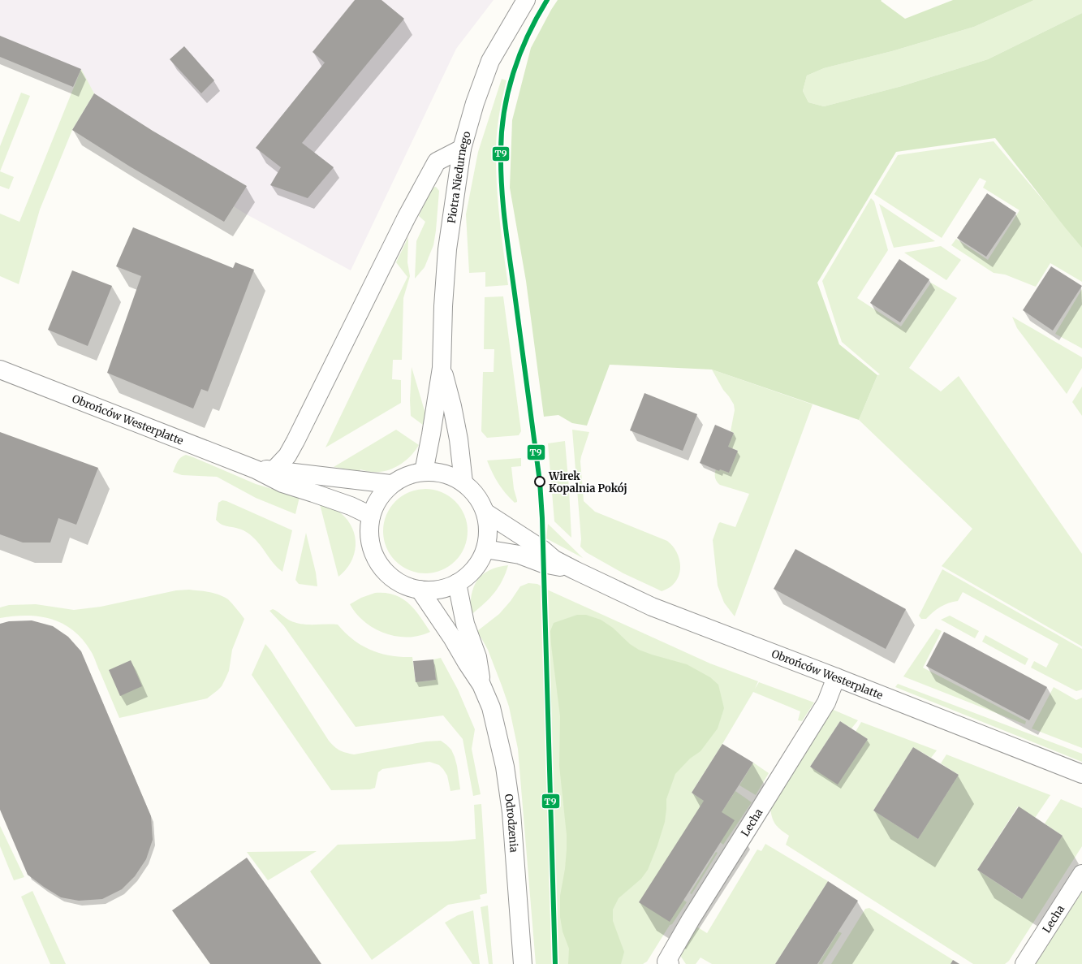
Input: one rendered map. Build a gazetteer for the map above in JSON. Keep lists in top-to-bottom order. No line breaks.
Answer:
{"streets":{"street":["Piotra Niedurnego","Obrońców Westerplatte","Lecha","Odrodzenia"]},"crossings":[["Obrońców Westerplatte","Lecha"]],"places":["Wirek Kopalnia Pokój"],"lines":["transit line T9"]}
